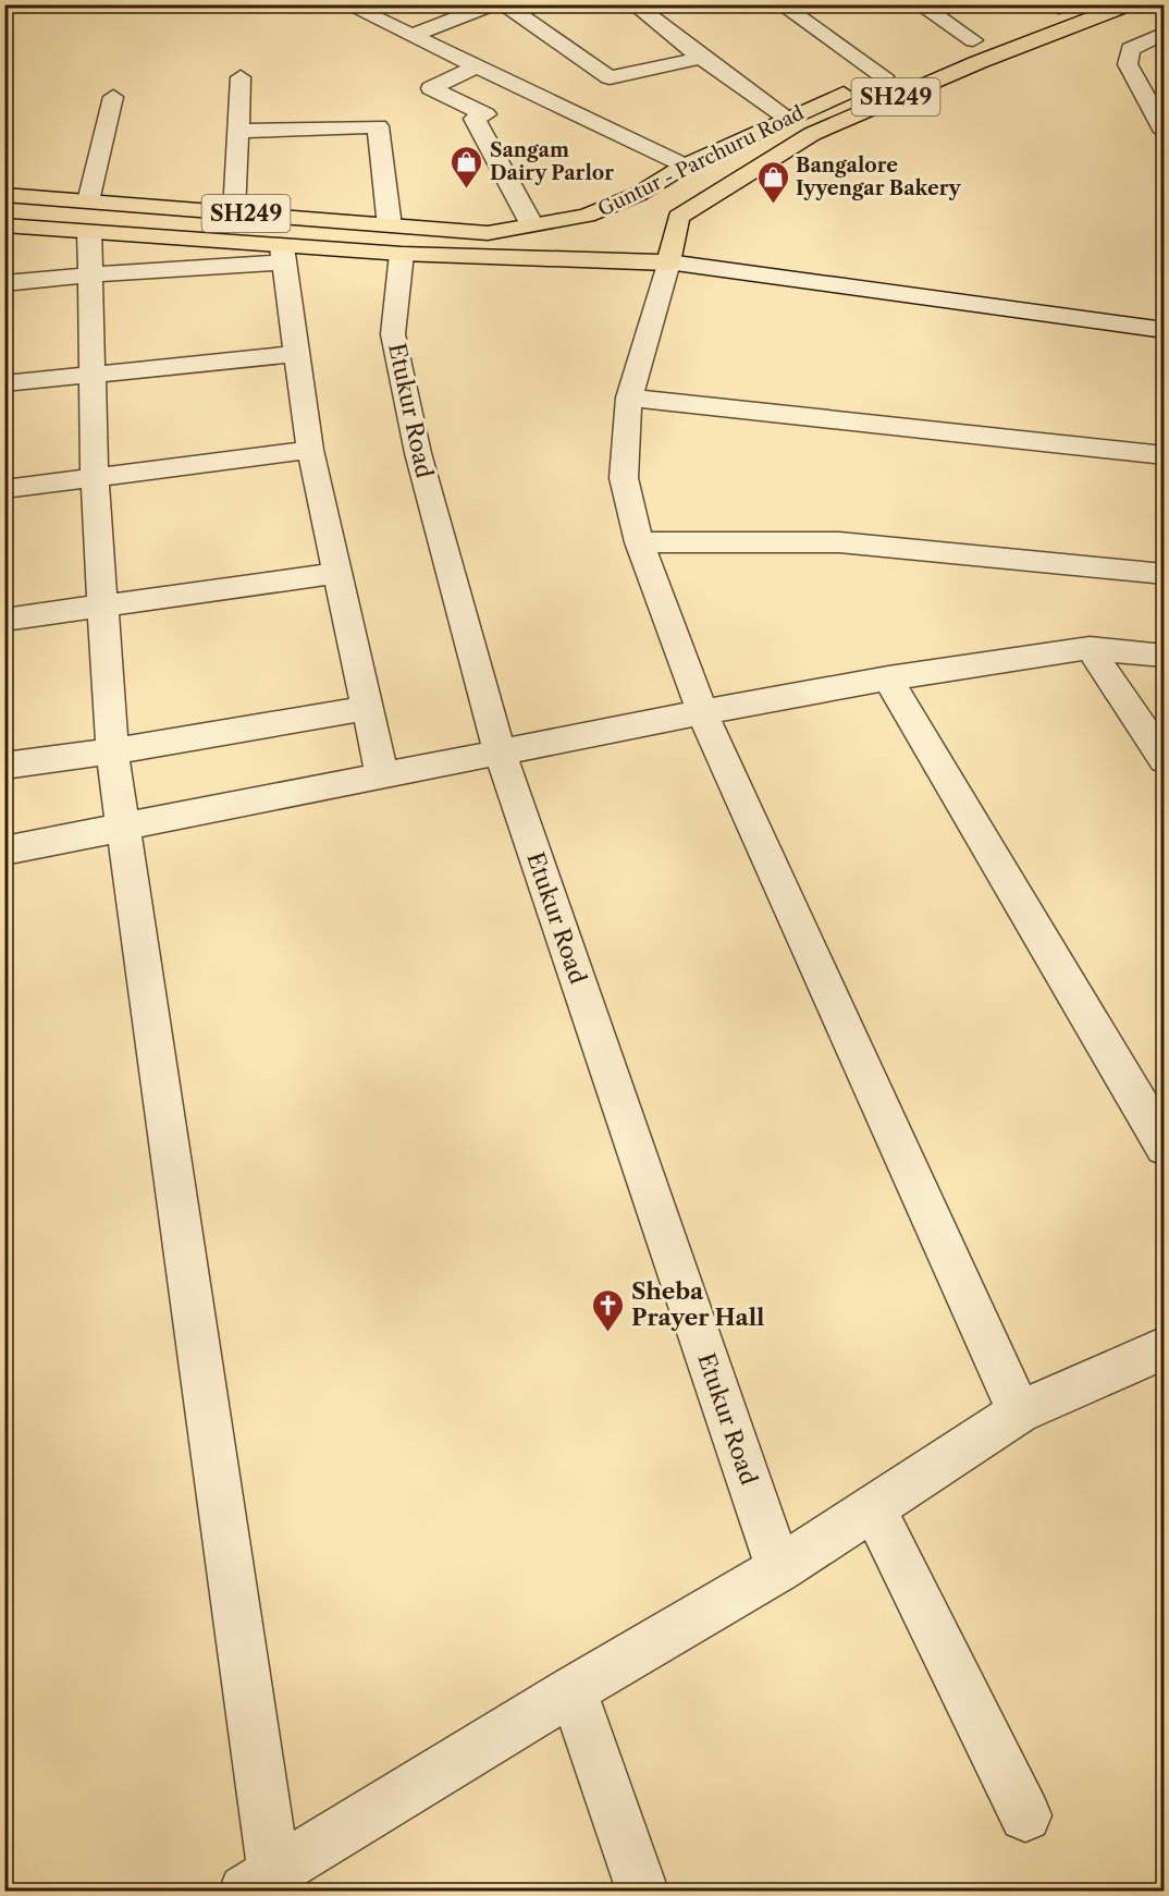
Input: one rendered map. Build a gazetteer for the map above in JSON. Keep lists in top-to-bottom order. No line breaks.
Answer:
{"streets":{"main road":["SH249","Guntur - Parchuru Road"],"street":["Etukur Road"]},"crossings":[["Guntur - Parchuru Road","Etukur Road"]],"places":{"shop":["Sangam Dairy Parlor","Bangalore Iyyengar Bakery"],"church":["Sheba Prayer Hall"]}}
